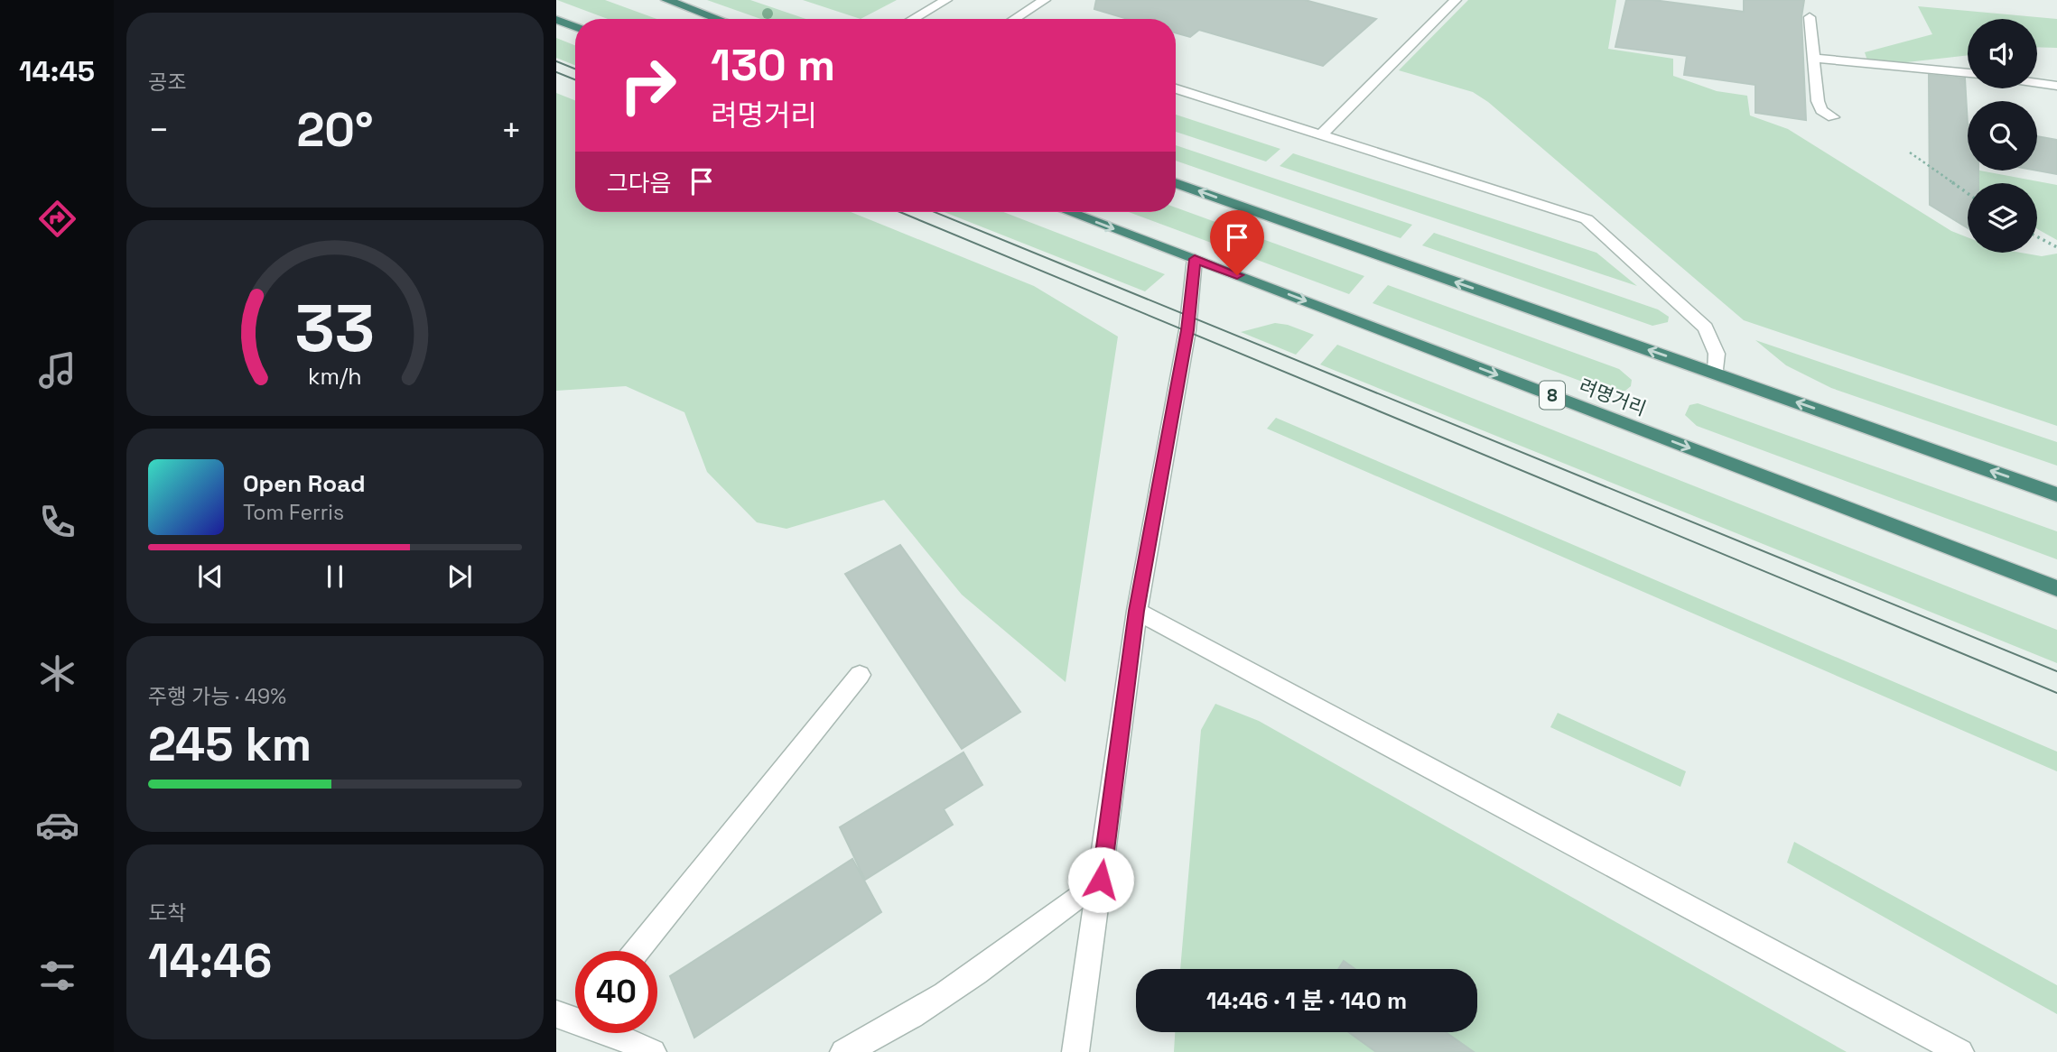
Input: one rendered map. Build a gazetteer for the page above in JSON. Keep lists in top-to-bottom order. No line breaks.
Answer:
{"streets":{"highway":["8","려명거리"]},"page":{"tabs":"14:45","tile":["공조",["주행 가능 · 49%","245 km"],["도착","14:46"]],"turn":["130 m","려명거리"],"heat":["−","20°","+"],"then":"그다음","song":["Open Road","Tom Ferris"],"limit":"40","trip":"14:46 · 1 분 · 140 m","gauge":["33","km/h"]}}
